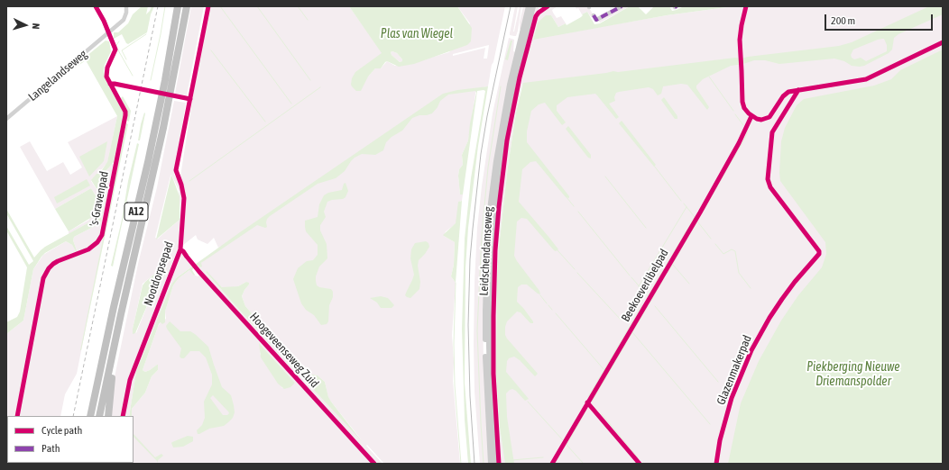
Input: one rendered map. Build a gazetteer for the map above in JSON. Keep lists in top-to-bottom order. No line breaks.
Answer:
{"streets":{"highway":["A12"],"main road":["Leidschendamseweg"],"street":["Langelandseweg"],"cycle path":["'s-Gravenpad","Nootdorpsepad","Beekoeverlibelpad","Glazenmakerpad"]},"water":["Plas van Wiegel","Piekberging Nieuwe Driemanspolder"],"legend":["Cycle path","Path"],"scale_bar":"200 m","north":"right"}
